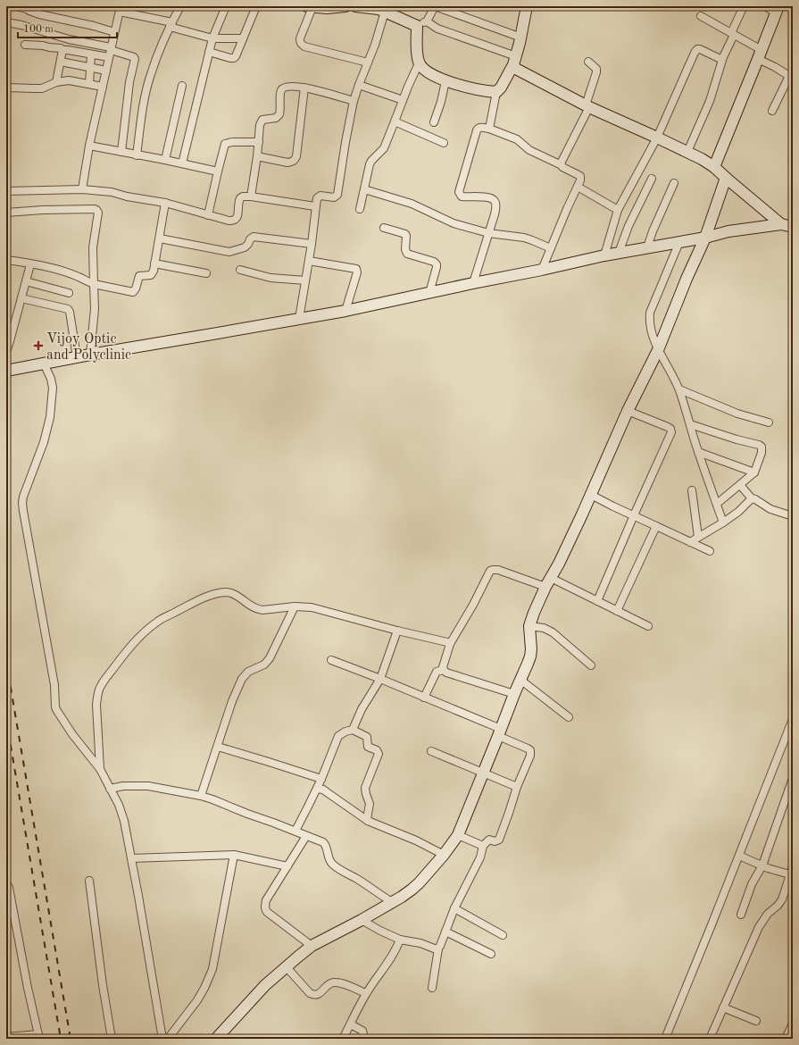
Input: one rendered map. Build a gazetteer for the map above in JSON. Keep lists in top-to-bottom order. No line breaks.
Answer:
{"places":{"health":["Vijoy Optic and Polyclinic"]},"scale_bar":"100 m"}
